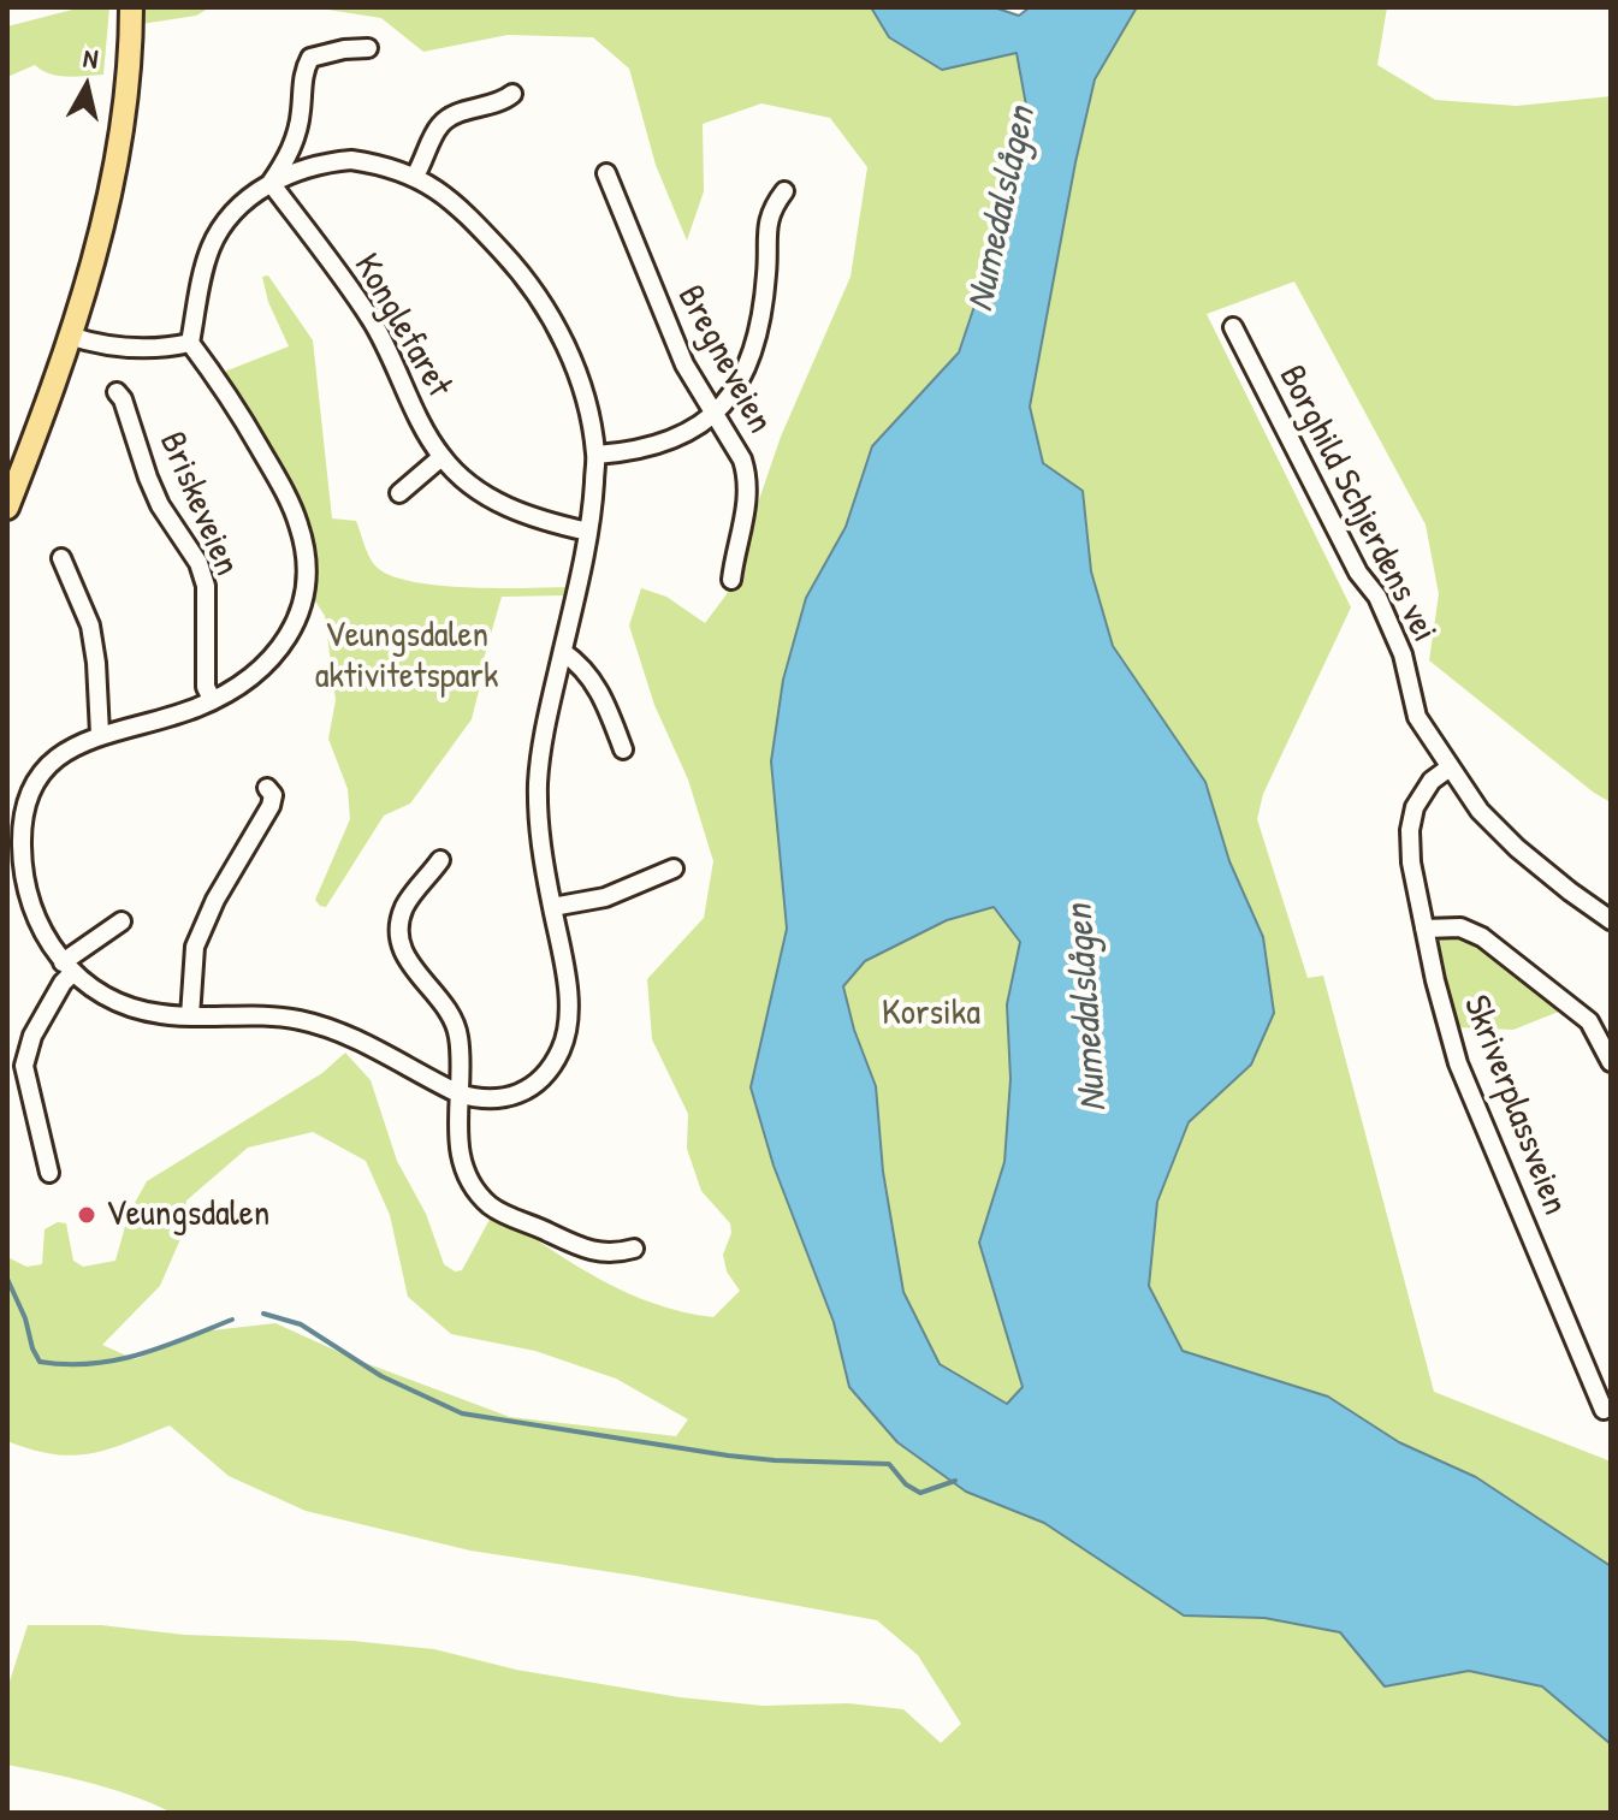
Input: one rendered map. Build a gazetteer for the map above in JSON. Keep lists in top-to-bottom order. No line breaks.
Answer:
{"streets":{"street":["Konglefaret","Bregneveien","Briskeveien","Borghild Schjerdens vei","Skriverplassveien"]},"crossings":[["Borghild Schjerdens vei","Skriverplassveien"]],"water":["Numedalslågen"],"parks":["Veungsdalen aktivitetspark","Korsika"],"places":["Veungsdalen"],"north":"top"}
